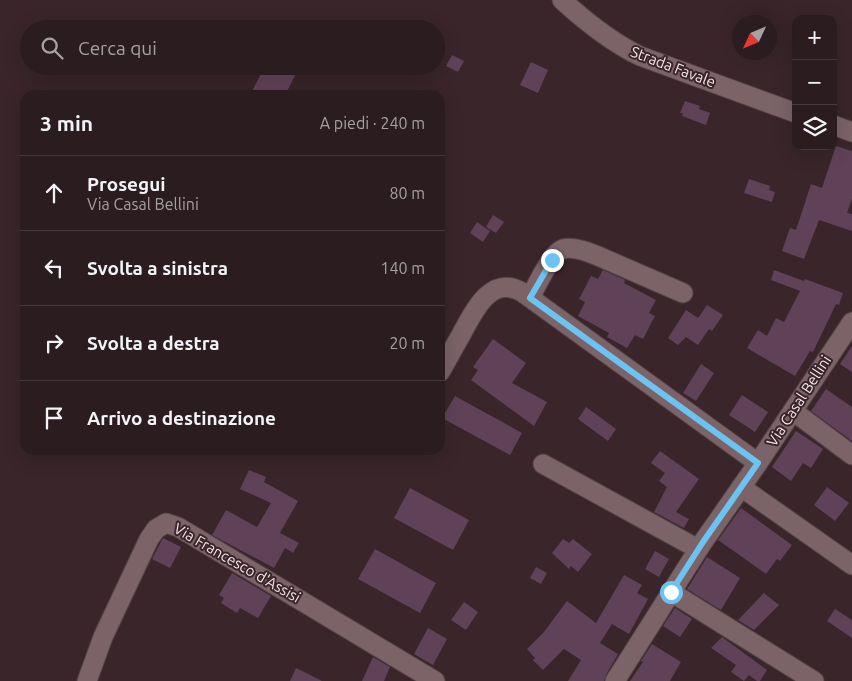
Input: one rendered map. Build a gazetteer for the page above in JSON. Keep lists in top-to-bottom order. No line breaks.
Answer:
{"streets":{"street":["Strada Favale","Via Casal Bellini","Via Francesco d'Assisi"]},"north":"bottom left","page":{"map_buttons":["+","−"],"search":"Cerca qui","heading":["3 min","A piedi · 240 m"],"list":[["Prosegui","Via Casal Bellini","80 m"],["Svolta a sinistra","140 m"],["Svolta a destra","20 m"],"Arrivo a destinazione"]}}
